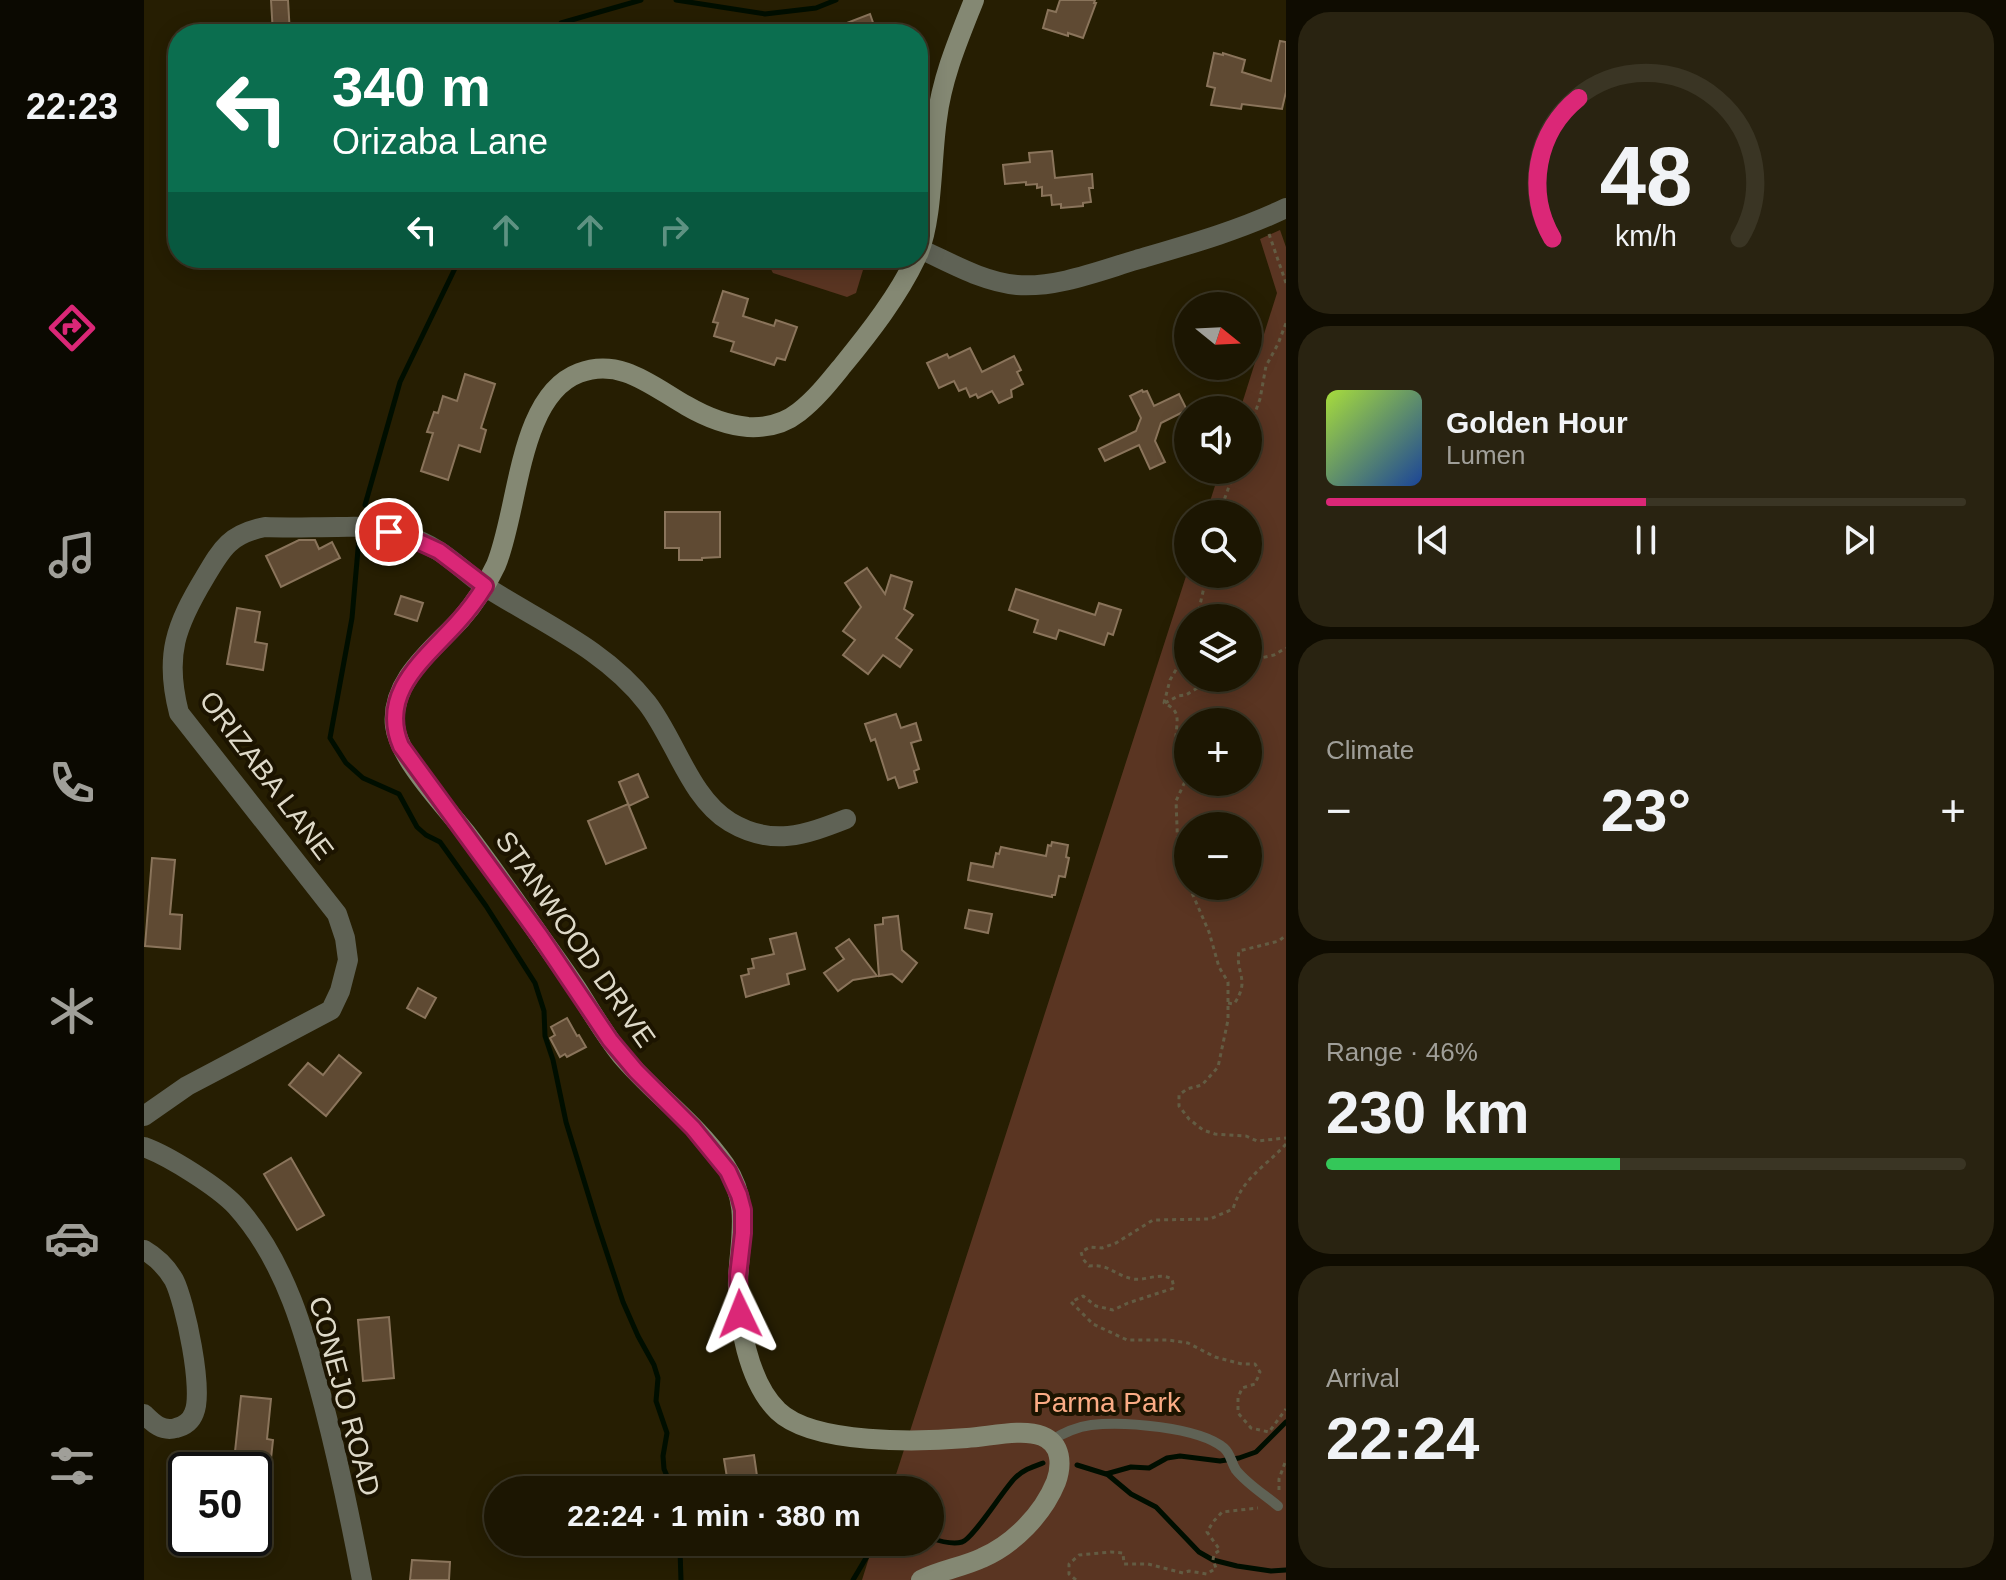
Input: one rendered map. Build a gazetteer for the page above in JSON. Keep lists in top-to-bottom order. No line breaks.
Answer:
{"streets":{"main road":["STANWOOD DRIVE"],"street":["ORIZABA LANE","CONEJO ROAD"]},"crossings":[["ORIZABA LANE","STANWOOD DRIVE"]],"parks":["Parma Park"],"north":"right","page":{"tabs":"22:23","turn":["340 m","Orizaba Lane"],"map_buttons":["+","−"],"song":["Golden Hour","Lumen"],"tile":["Climate",["Range · 46%","230 km"],["Arrival","22:24"]],"heat":["−","23°","+"],"limit":"50","trip":"22:24 · 1 min · 380 m","gauge":["48","km/h"]}}
